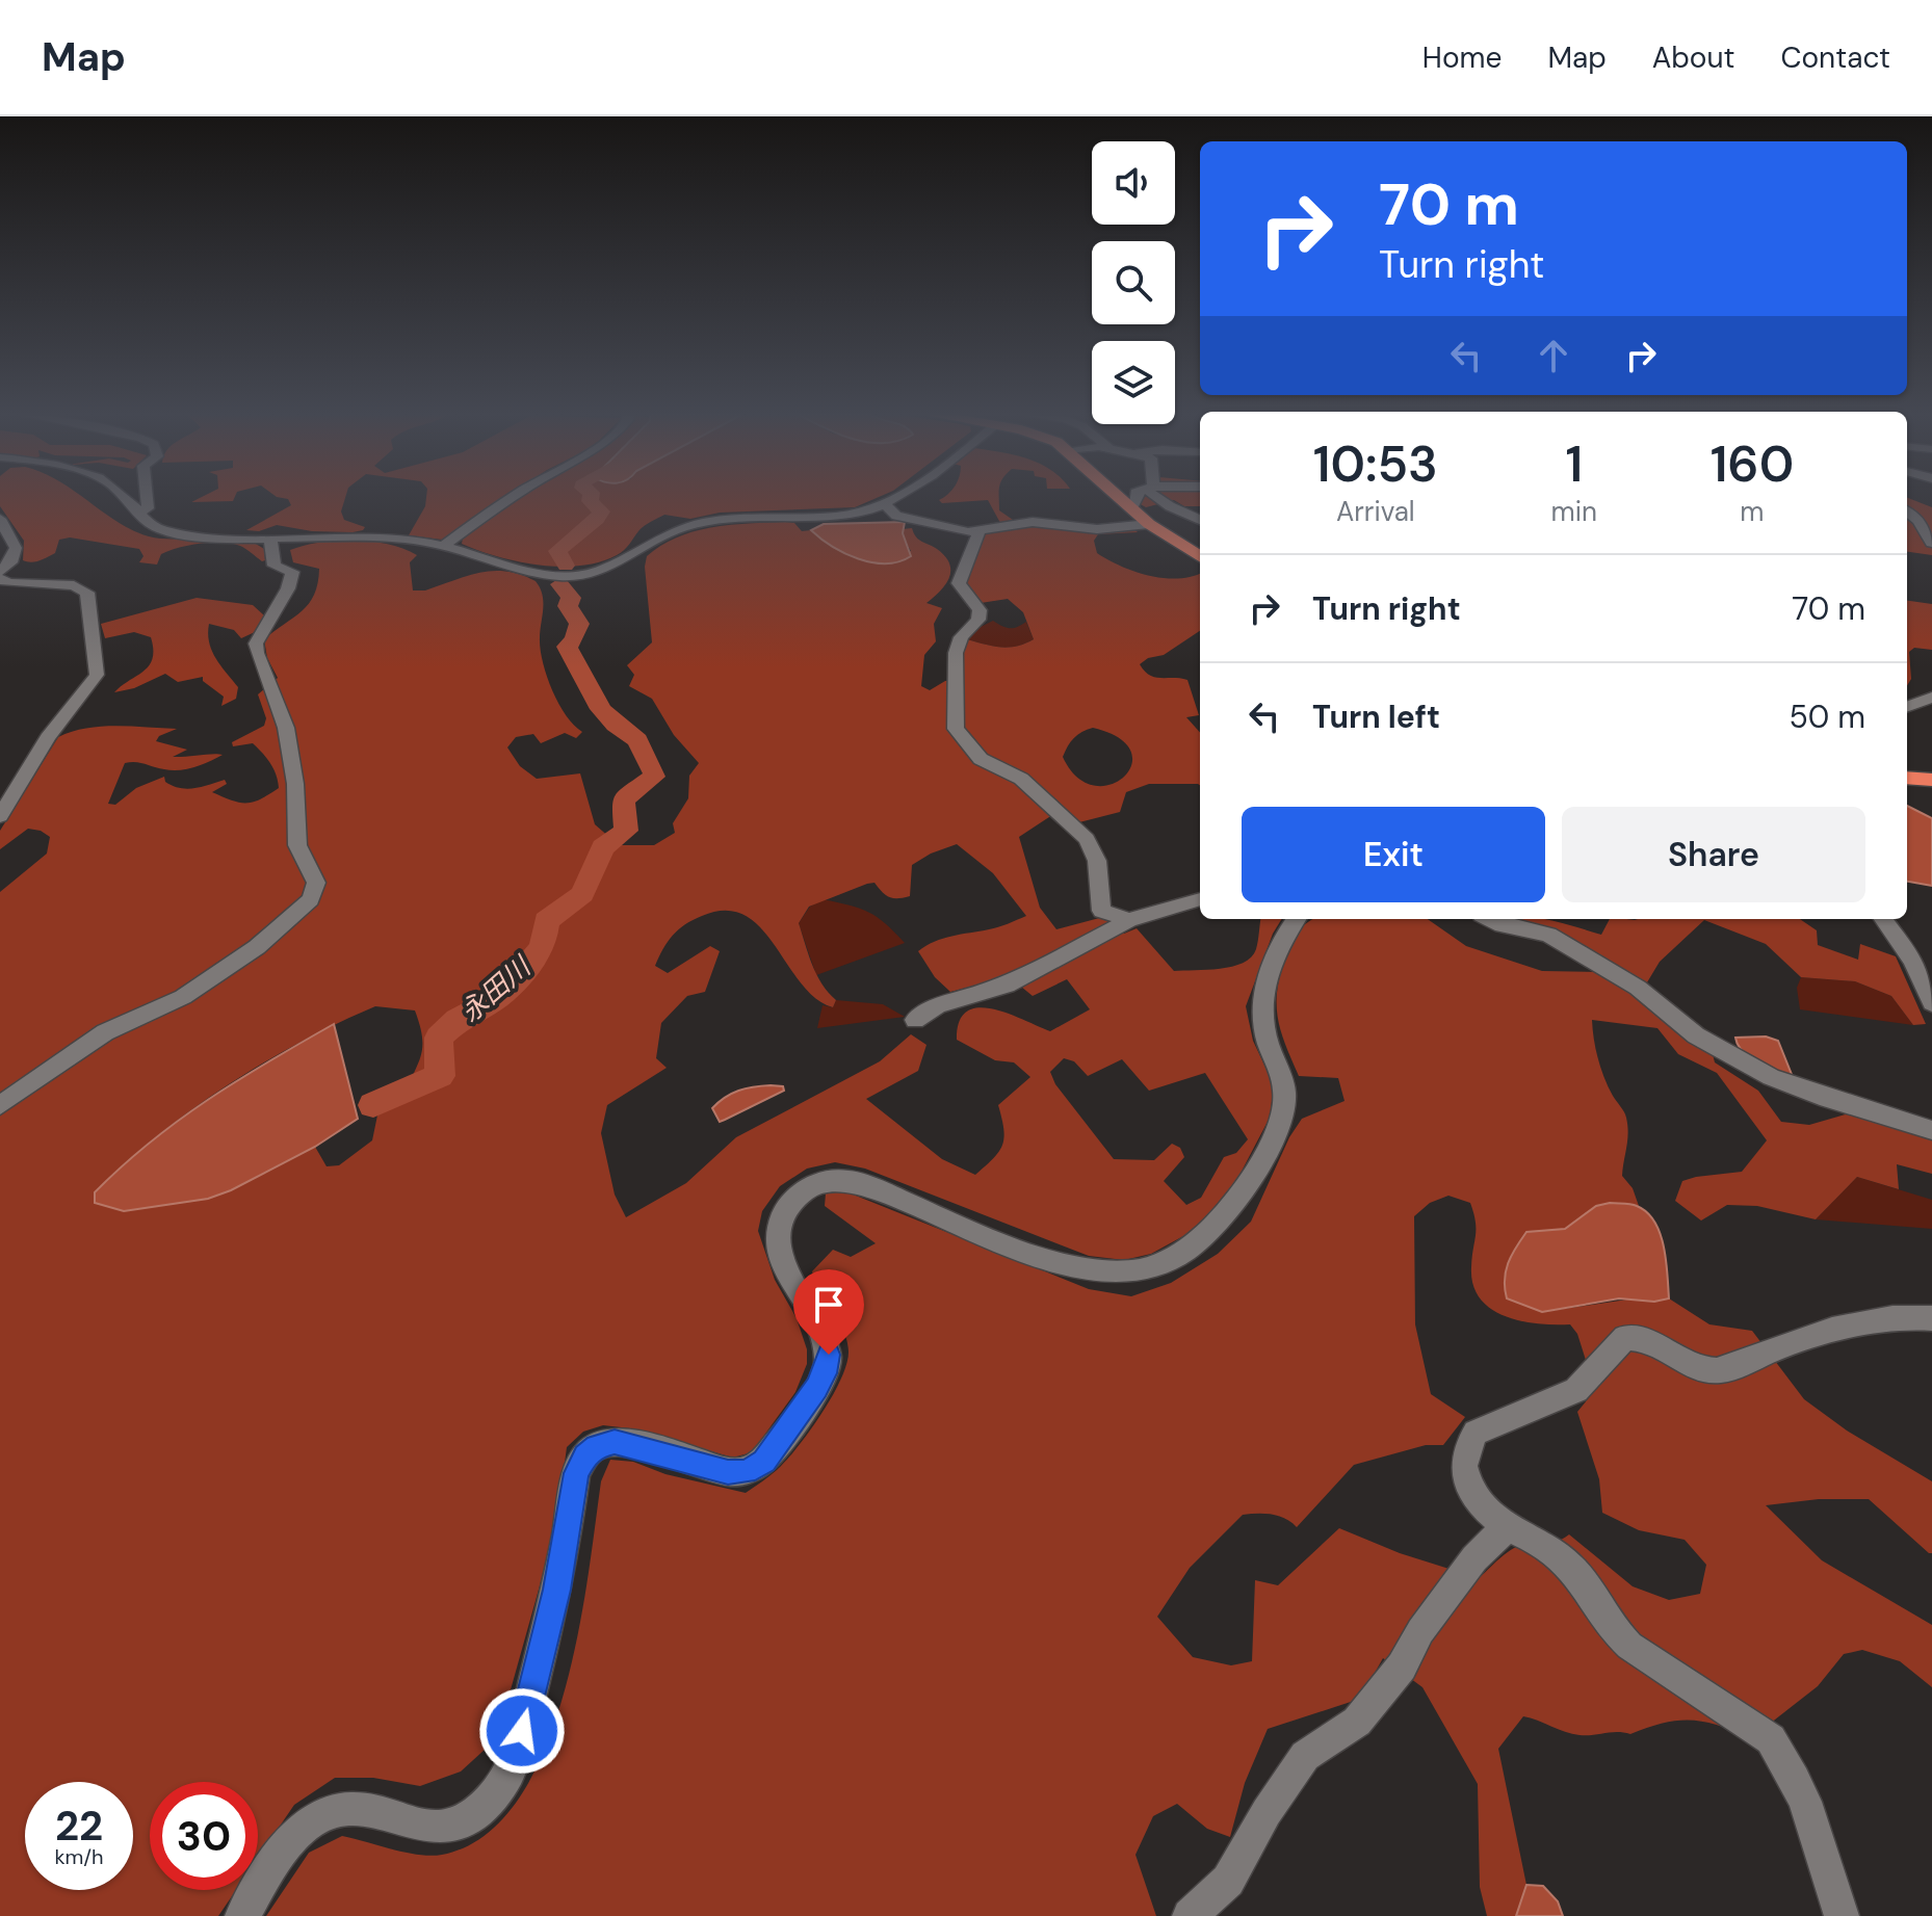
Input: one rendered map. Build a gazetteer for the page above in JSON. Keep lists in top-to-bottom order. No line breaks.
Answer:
{"water":["永田川"],"page":{"header":"Map","nav":["Home","Map","About","Contact"],"turn":["70 m","Turn right"],"eta":["10:53","Arrival","1","min","160","m"],"list":[{"name":"Turn right","value":"70 m"},{"name":"Turn left","value":"50 m"}],"buttons":["Exit","Share"],"speed":"22 km/h","limit":"30"}}
